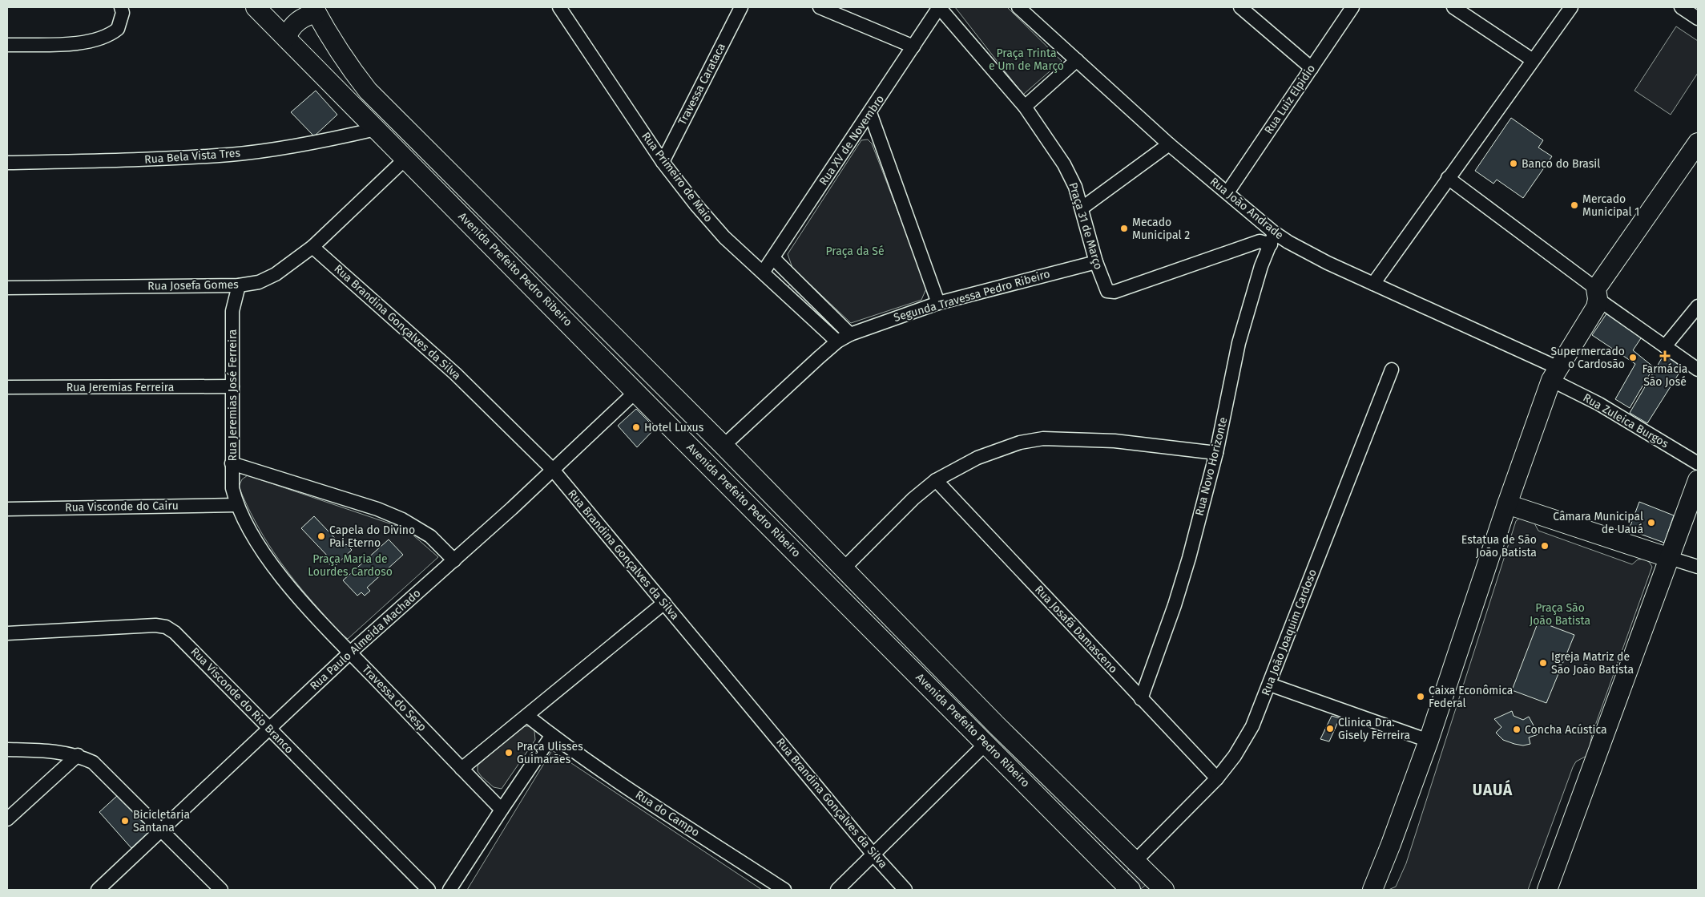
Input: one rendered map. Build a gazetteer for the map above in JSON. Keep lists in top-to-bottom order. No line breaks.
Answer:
{"streets":{"main road":["Avenida Prefeito Pedro Ribeiro"],"street":["Travessa Carataca","Rua Luiz Elpidio","Rua XV de Novembro","Rua Bela Vista Tres","Rua Primeiro de Maio","Rua João Andrade","Praça 31 de Março","Rua Josefa Gomes","Segunda Travessa Pedro Ribeiro","Rua Brandina Gonçalves da Silva","Rua Jeremias Ferreira","Rua Jeremias José Ferreira","Rua Zuleica Burgos","Rua Novo Horizonte","Rua Visconde do Cairu","Rua Josafá Damasceno","Rua João Joaquim Cardoso","Rua Paulo Almeida Machado","Travessa do Sesp","Rua Visconde do Rio Branco","Rua do Campo"]},"crossings":[["Travessa Carataca","Rua Primeiro de Maio"],["Rua Luiz Elpidio","Rua João Andrade"],["Rua XV de Novembro","Rua Primeiro de Maio"],["Rua XV de Novembro","Praça 31 de Março"],["Rua Bela Vista Tres","Avenida Prefeito Pedro Ribeiro"],["Rua Primeiro de Maio","Segunda Travessa Pedro Ribeiro"],["Rua João Andrade","Praça 31 de Março"],["Rua João Andrade","Rua Zuleica Burgos"],["Rua João Andrade","Rua Novo Horizonte"],["Praça 31 de Março","Segunda Travessa Pedro Ribeiro"],["Praça 31 de Março","Rua Novo Horizonte"],["Avenida Prefeito Pedro Ribeiro","Rua Josefa Gomes"],["Avenida Prefeito Pedro Ribeiro","Segunda Travessa Pedro Ribeiro"],["Avenida Prefeito Pedro Ribeiro","Rua João Joaquim Cardoso"],["Avenida Prefeito Pedro Ribeiro","Rua Paulo Almeida Machado"],["Rua Josefa Gomes","Rua Brandina Gonçalves da Silva"],["Rua Josefa Gomes","Rua Jeremias José Ferreira"],["Rua Brandina Gonçalves da Silva","Rua Paulo Almeida Machado"],["Rua Jeremias Ferreira","Rua Jeremias José Ferreira"],["Rua Jeremias José Ferreira","Rua Visconde do Cairu"],["Rua Jeremias José Ferreira","Travessa do Sesp"],["Rua Novo Horizonte","Rua Josafá Damasceno"],["Rua Visconde do Cairu","Travessa do Sesp"],["Rua Josafá Damasceno","Rua João Joaquim Cardoso"],["Rua Paulo Almeida Machado","Travessa do Sesp"],["Rua Paulo Almeida Machado","Rua Visconde do Rio Branco"]],"districts":["UAUÁ"],"parks":["Praça Trinta e Um de Março","Praça da Sé","Praça Maria de Lourdes Cardoso","Praça São João Batista"],"places":{"other":["Banco do Brasil","Mercado Municipal 1","Mecado Municipal 2","Supermercado o Cardosão","Hotel Luxus","Câmara Municipal de Uauá","Capela do Divino Pai Eterno","Estatua de São João Batista","Igreja Matriz de São João Batista","Caixa Econômica Federal","Clinica Dra. Gisely Ferreira","Concha Acústica","Praça Ulisses Guimarães","Bicicletaria Santana"],"health":["Farmácia São José"]}}
